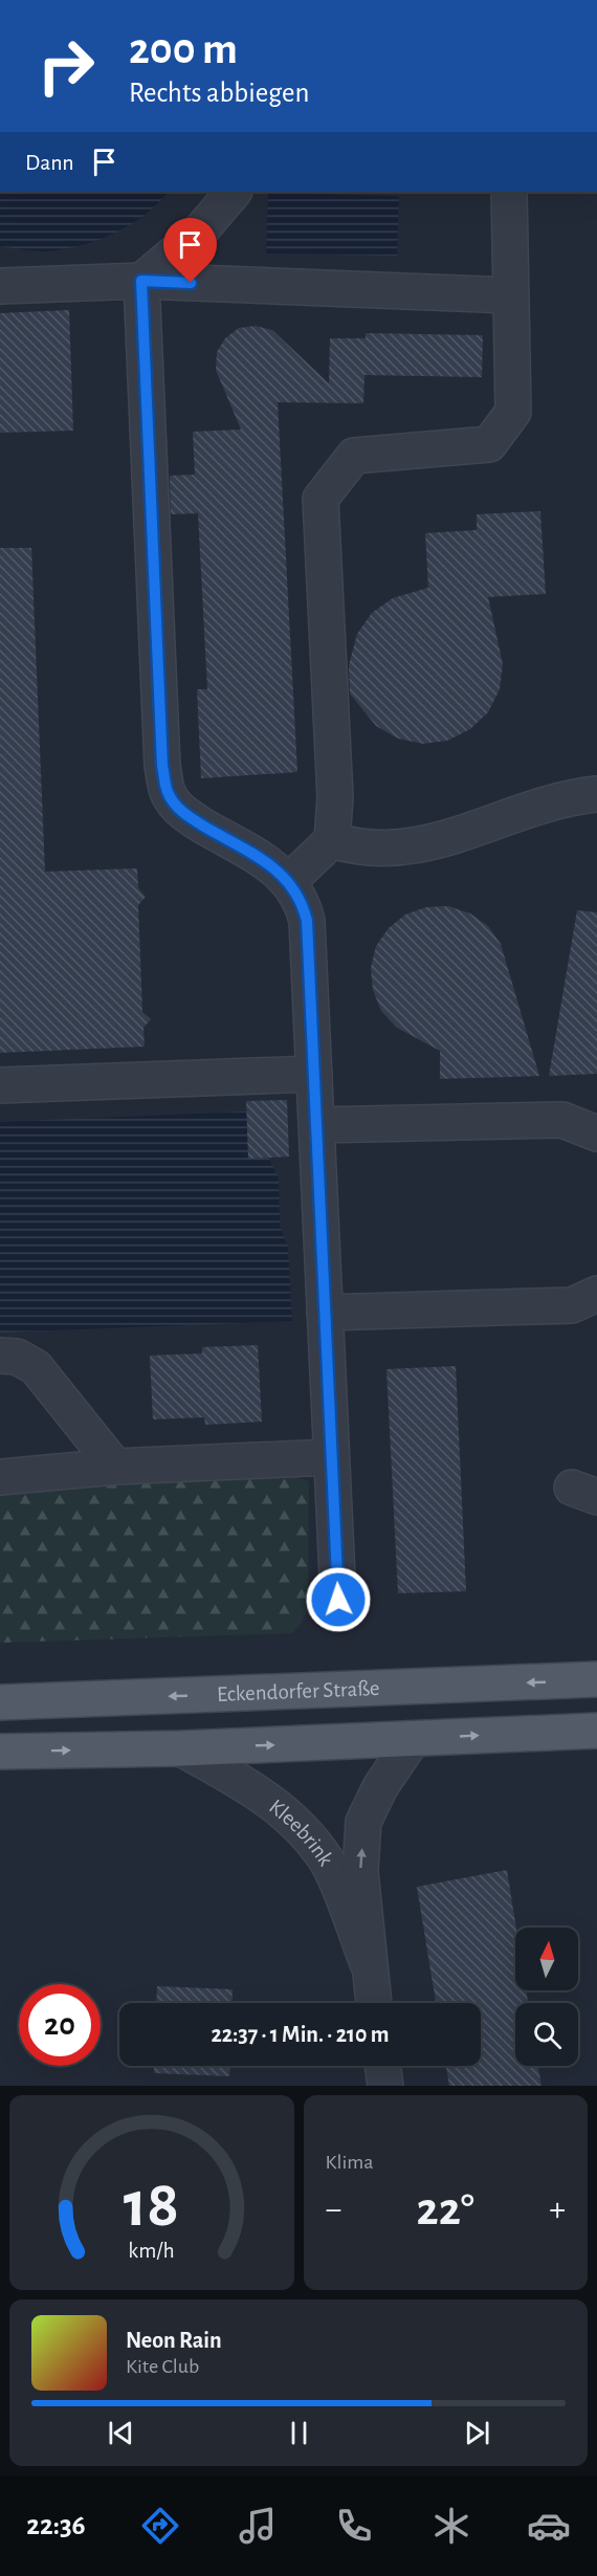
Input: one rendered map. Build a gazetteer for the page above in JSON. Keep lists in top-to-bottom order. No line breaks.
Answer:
{"streets":{"main road":["Eckendorfer Straße"],"street":["Kleebrink"]},"one_way":["Kleebrink"],"north":"top","page":{"turn":["200 m","Rechts abbiegen"],"then":"Dann","limit":"20","trip":"22:37 · 1 Min. · 210 m","tile":"Klima","heat":["−","22°","+"],"song":["Neon Rain","Kite Club"],"tabs":"22:36","gauge":["18","km/h"]}}
